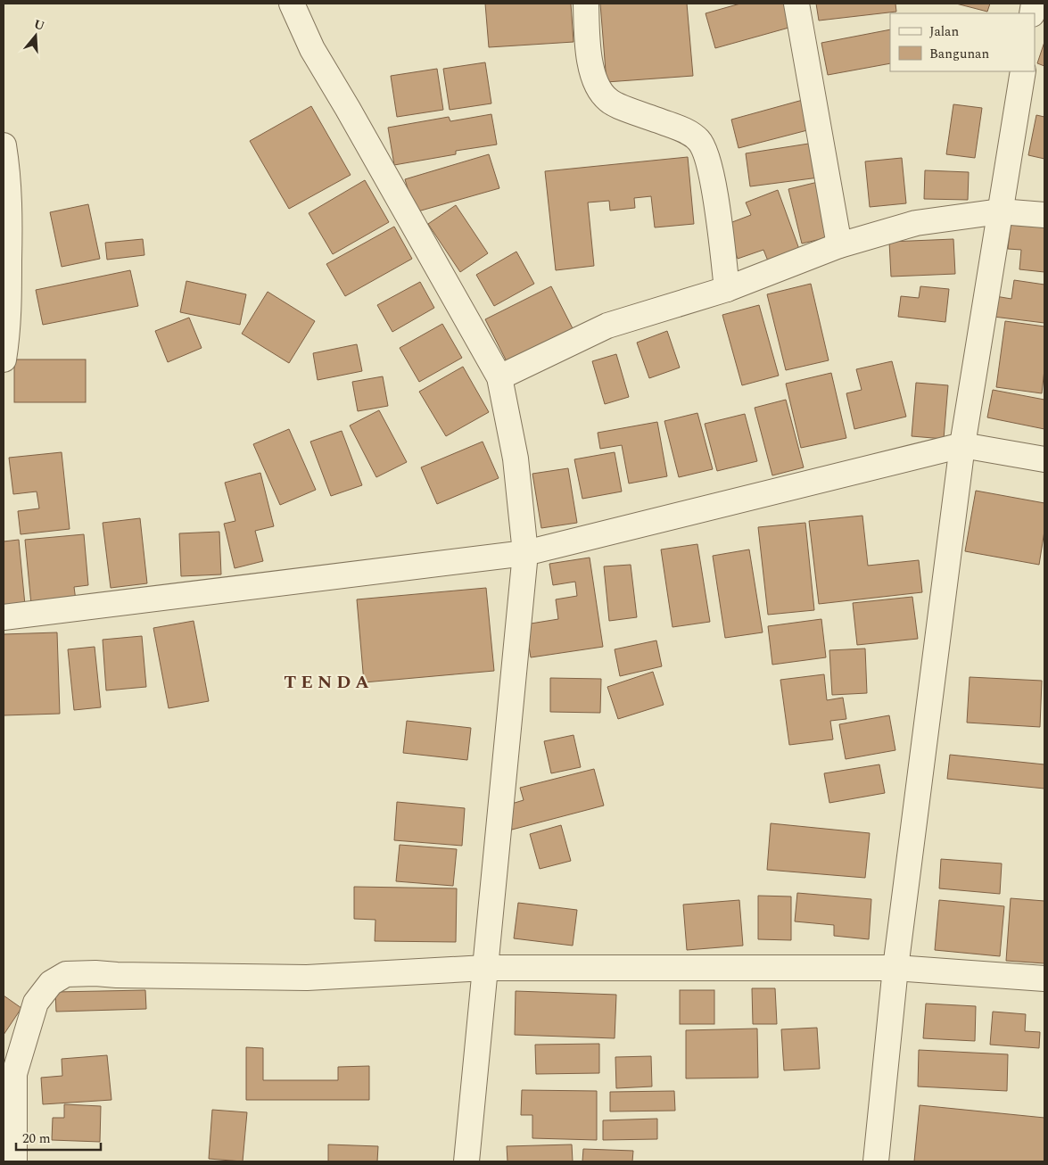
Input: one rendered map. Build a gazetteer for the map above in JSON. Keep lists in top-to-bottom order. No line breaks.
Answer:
{"districts":["T E N D A"],"legend":["Jalan","Bangunan"],"scale_bar":"20 m","north":"top"}
